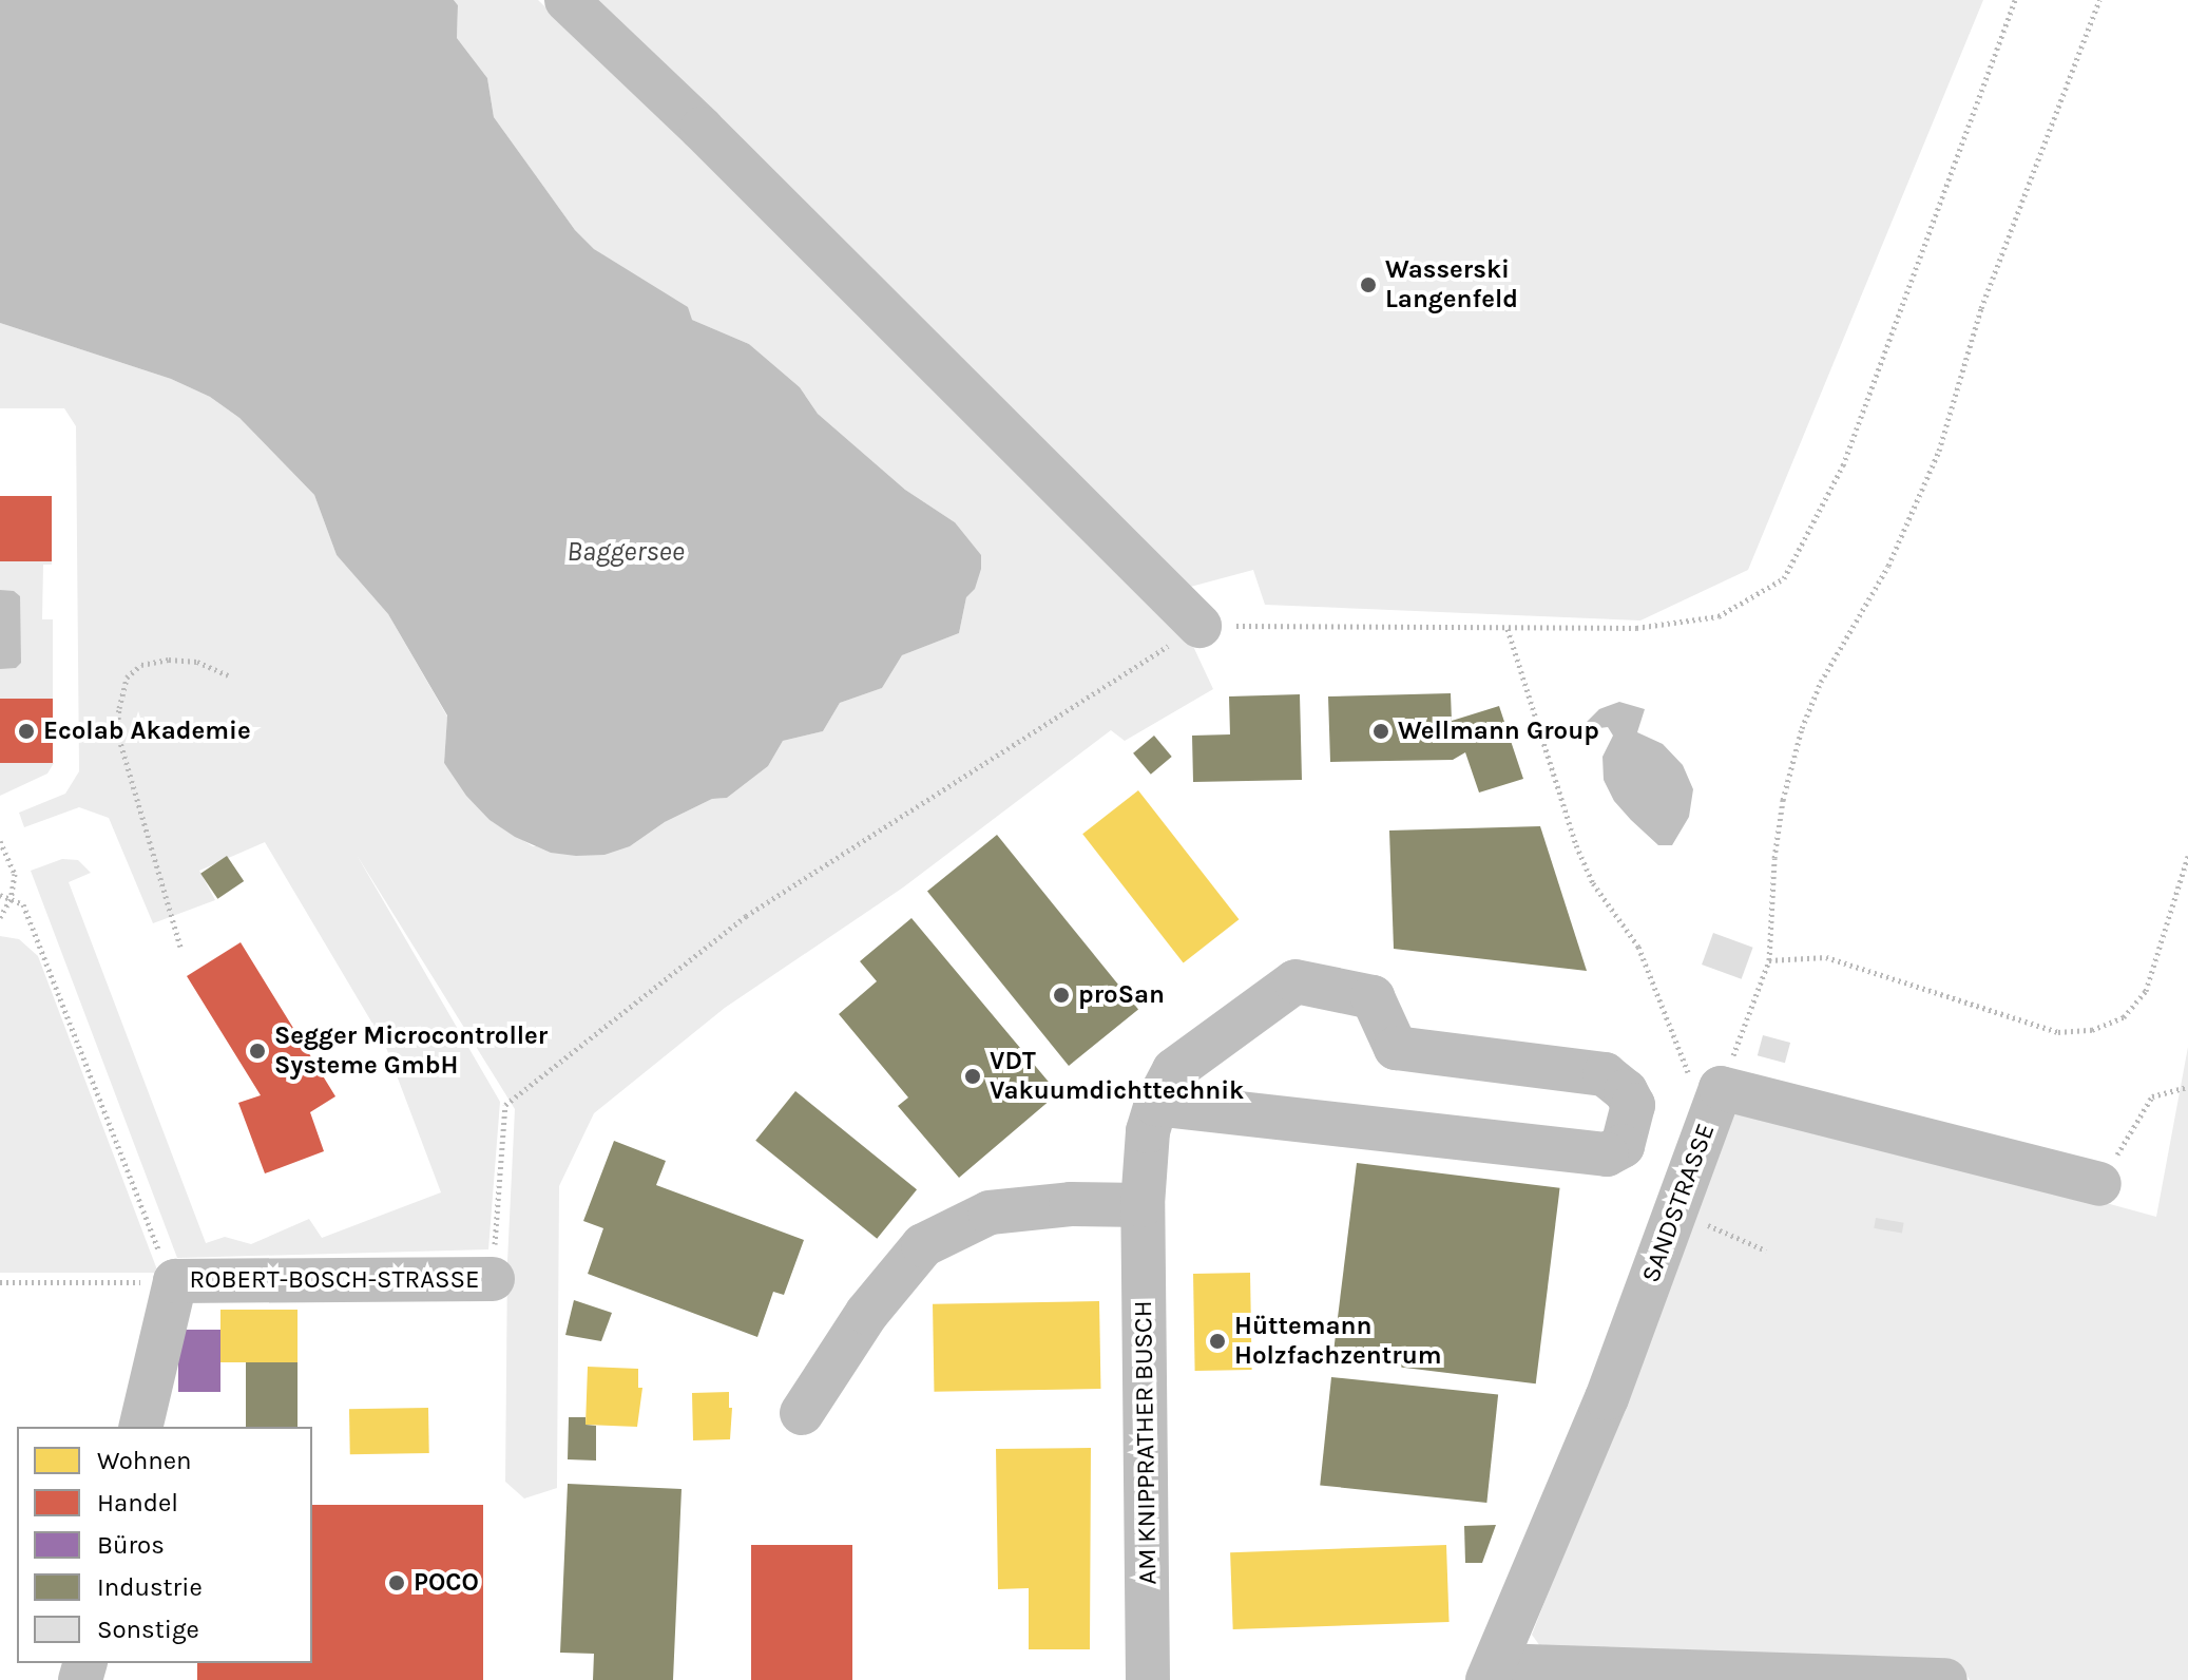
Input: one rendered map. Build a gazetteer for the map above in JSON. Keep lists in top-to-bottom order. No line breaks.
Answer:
{"streets":{"street":["SANDSTRASSE","ROBERT-BOSCH-STRASSE","AM KNIPPRATHER BUSCH"]},"water":["Baggersee"],"places":["Wasserski Langenfeld","Ecolab Akademie","Wellmann Group","proSan","Segger Microcontroller Systeme GmbH","VDT Vakuumdichttechnik","Hüttemann Holzfachzentrum","POCO"],"legend":["Wohnen","Handel","Büros","Industrie","Sonstige"]}
